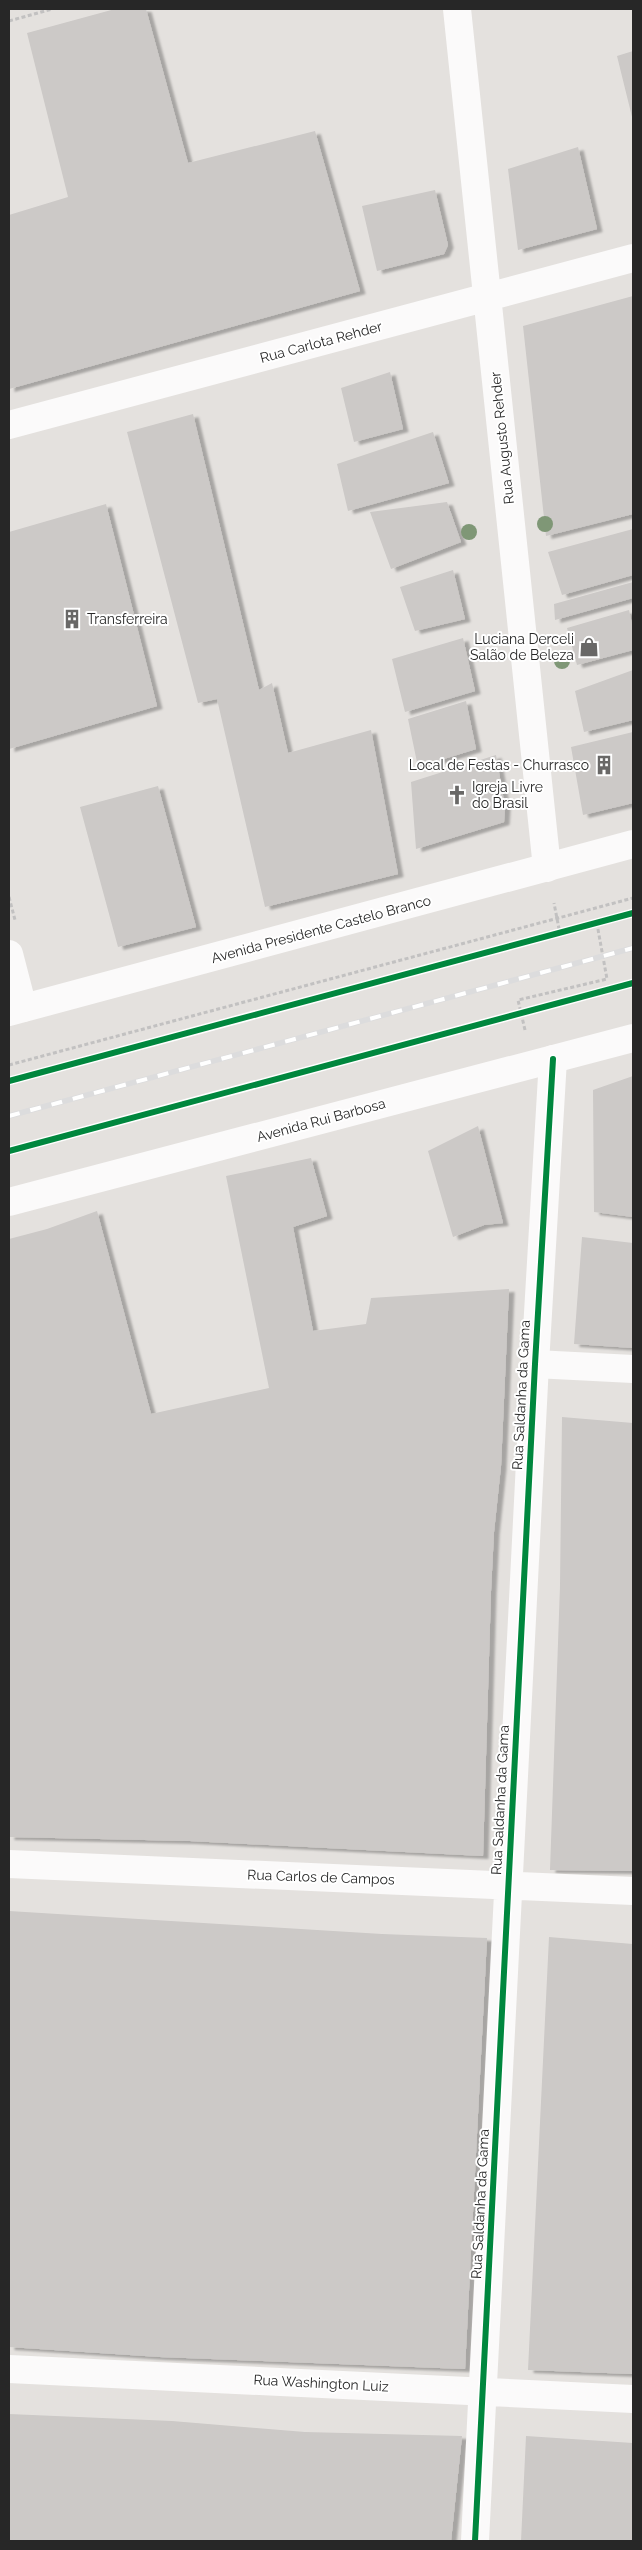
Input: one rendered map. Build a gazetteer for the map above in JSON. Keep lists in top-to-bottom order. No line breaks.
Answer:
{"streets":{"street":["Rua Carlota Rehder","Rua Augusto Rehder","Avenida Presidente Castelo Branco","Avenida Rui Barbosa","Rua Saldanha da Gama","Rua Carlos de Campos","Rua Washington Luiz"]},"crossings":[["Rua Carlota Rehder","Rua Augusto Rehder"],["Rua Augusto Rehder","Avenida Presidente Castelo Branco"],["Avenida Rui Barbosa","Rua Saldanha da Gama"],["Rua Saldanha da Gama","Rua Carlos de Campos"],["Rua Saldanha da Gama","Rua Washington Luiz"]],"places":{"building":["Transferreira","Local de Festas - Churrasco"],"shop":["Luciana Derceli Salão de Beleza"],"church":["Igreja Livre do Brasil"]}}
